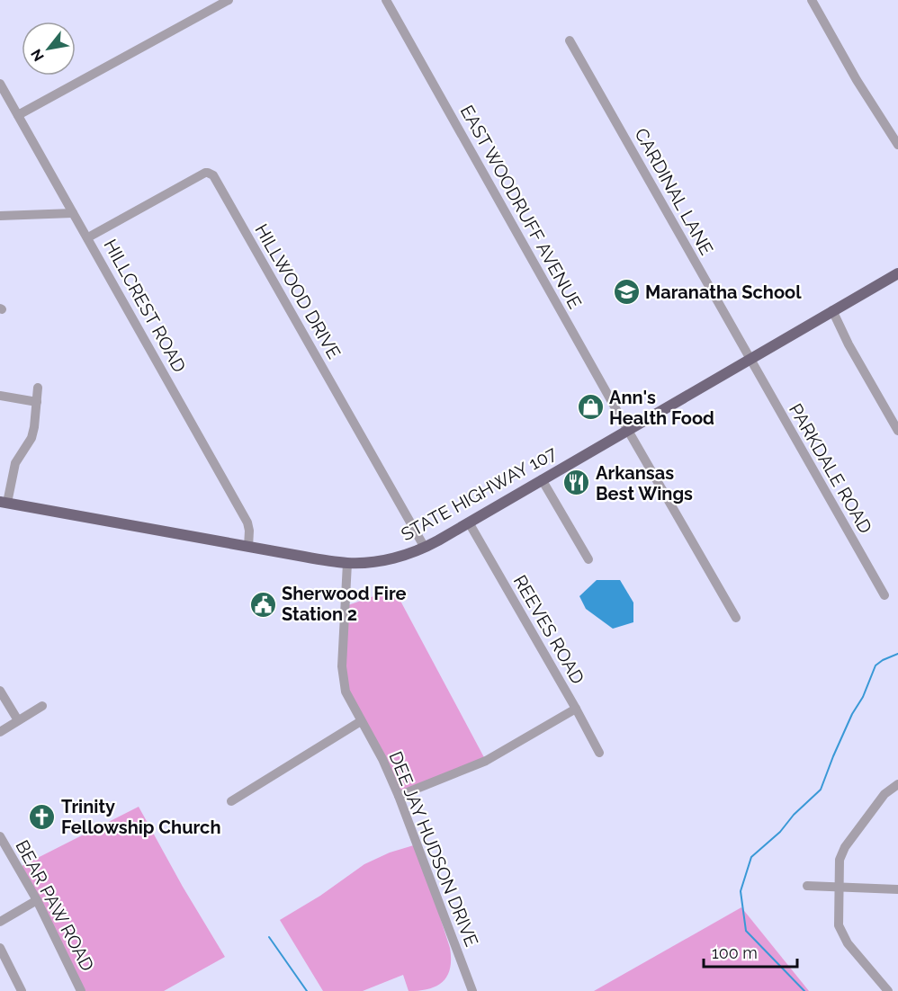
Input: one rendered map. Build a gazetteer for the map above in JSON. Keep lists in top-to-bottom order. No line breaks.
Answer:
{"streets":{"main road":["STATE HIGHWAY 107"],"street":["CARDINAL LANE","EAST WOODRUFF AVENUE","HILLWOOD DRIVE","HILLCREST ROAD","PARKDALE ROAD","REEVES ROAD","DEE JAY HUDSON DRIVE","BEAR PAW ROAD"]},"crossings":[["CARDINAL LANE","PARKDALE ROAD"],["CARDINAL LANE","STATE HIGHWAY 107"],["EAST WOODRUFF AVENUE","STATE HIGHWAY 107"],["HILLWOOD DRIVE","HILLCREST ROAD"],["HILLWOOD DRIVE","STATE HIGHWAY 107"],["HILLCREST ROAD","STATE HIGHWAY 107"],["PARKDALE ROAD","STATE HIGHWAY 107"],["STATE HIGHWAY 107","REEVES ROAD"],["STATE HIGHWAY 107","DEE JAY HUDSON DRIVE"]],"places":{"school or university":["Maranatha School"],"shop":["Ann's Health Food"],"restaurant":["Arkansas Best Wings"],"public building":["Sherwood Fire Station 2"],"church":["Trinity Fellowship Church"]},"scale_bar":"100 m","north":"bottom left"}
